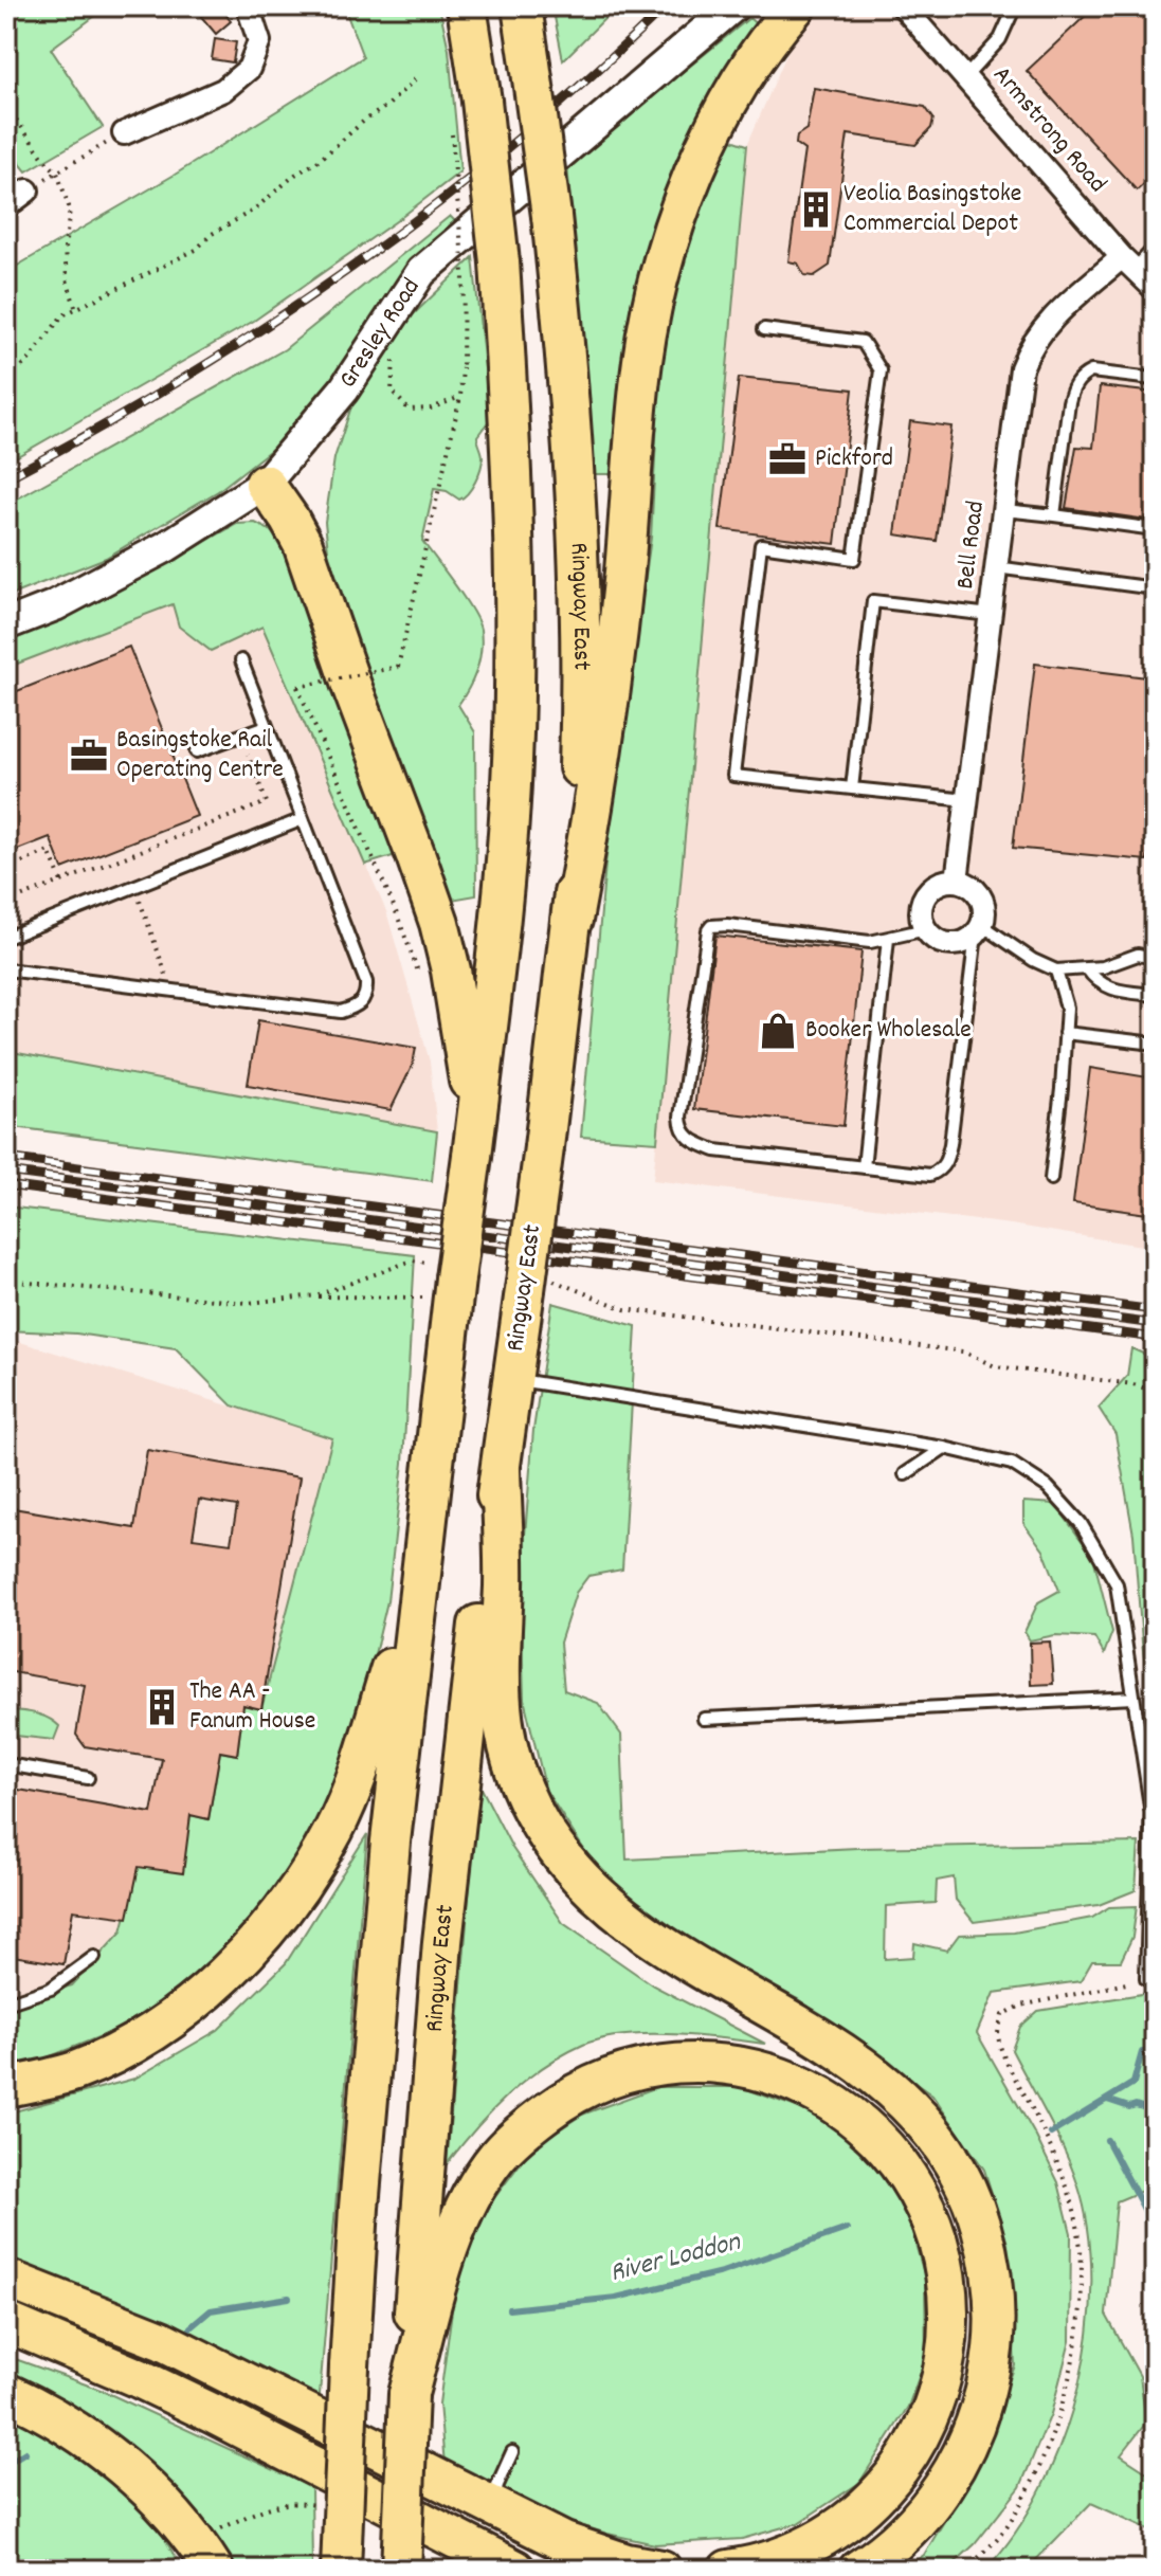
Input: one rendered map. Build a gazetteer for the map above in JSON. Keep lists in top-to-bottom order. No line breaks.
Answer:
{"streets":{"highway":["Ringway East"],"street":["Armstrong Road","Gresley Road","Bell Road"]},"crossings":[["Armstrong Road","Bell Road"]],"water":["River Loddon"],"places":{"building":["Veolia Basingstoke Commercial Depot","The AA - Fanum House"],"office":["Pickford","Basingstoke Rail Operating Centre"],"shop":["Booker Wholesale"]}}
